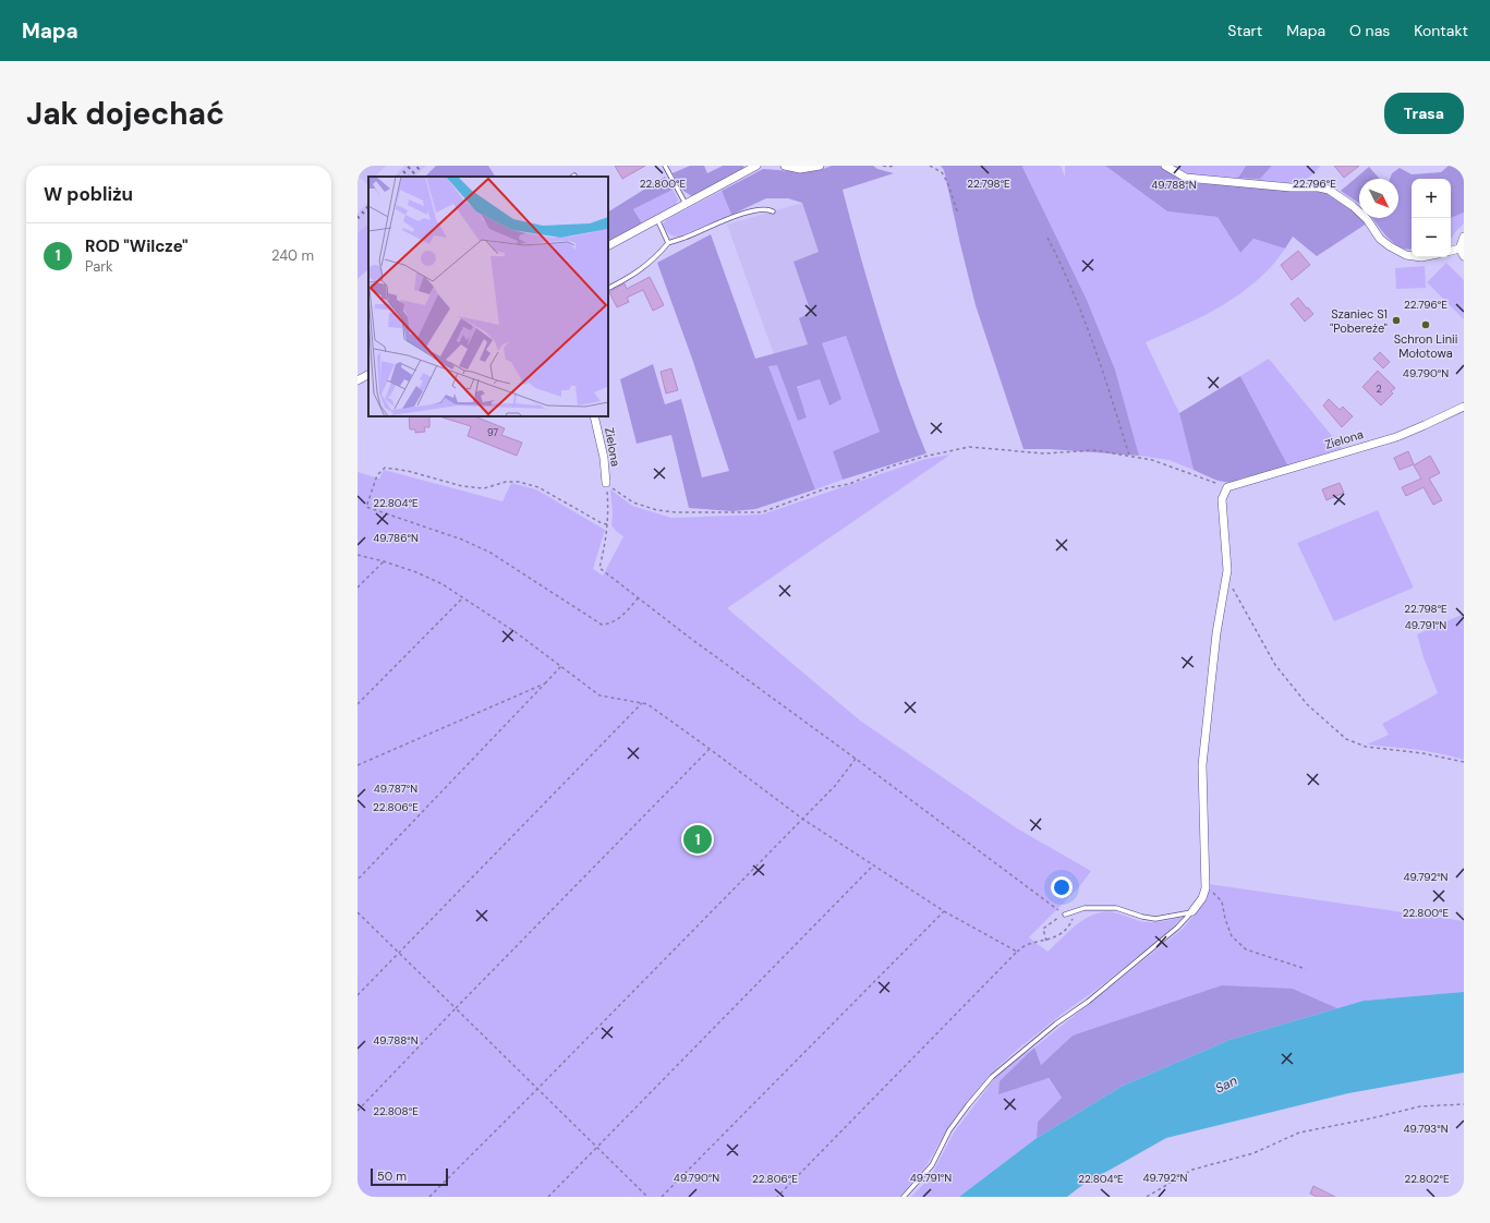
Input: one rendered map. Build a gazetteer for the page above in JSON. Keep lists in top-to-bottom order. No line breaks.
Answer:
{"streets":{"street":["Zielona"]},"water":["San"],"places":["Szaniec S1 \"Pobereże\"","Schron Linii Mołotowa"],"house_numbers":["2","97"],"scale_bar":"50 m","north":"bottom right","page":{"header":"Mapa","nav":["Start","Mapa","O nas","Kontakt"],"buttons":"Trasa","title":"Jak dojechać","heading":"W pobliżu","map_buttons":["+","−"],"list":[{"mark":"1","name":"ROD \"Wilcze\"","note":"Park","value":"240 m"}],"pins":"1","scale":"50 m"},"coordinates":["22.800°E","22.796°E","22.798°E","49.788°N","49.790°N","22.804°E","49.786°N","49.791°N","49.787°N","22.806°E","49.792°N","22.808°E","49.793°N","22.802°E"]}
